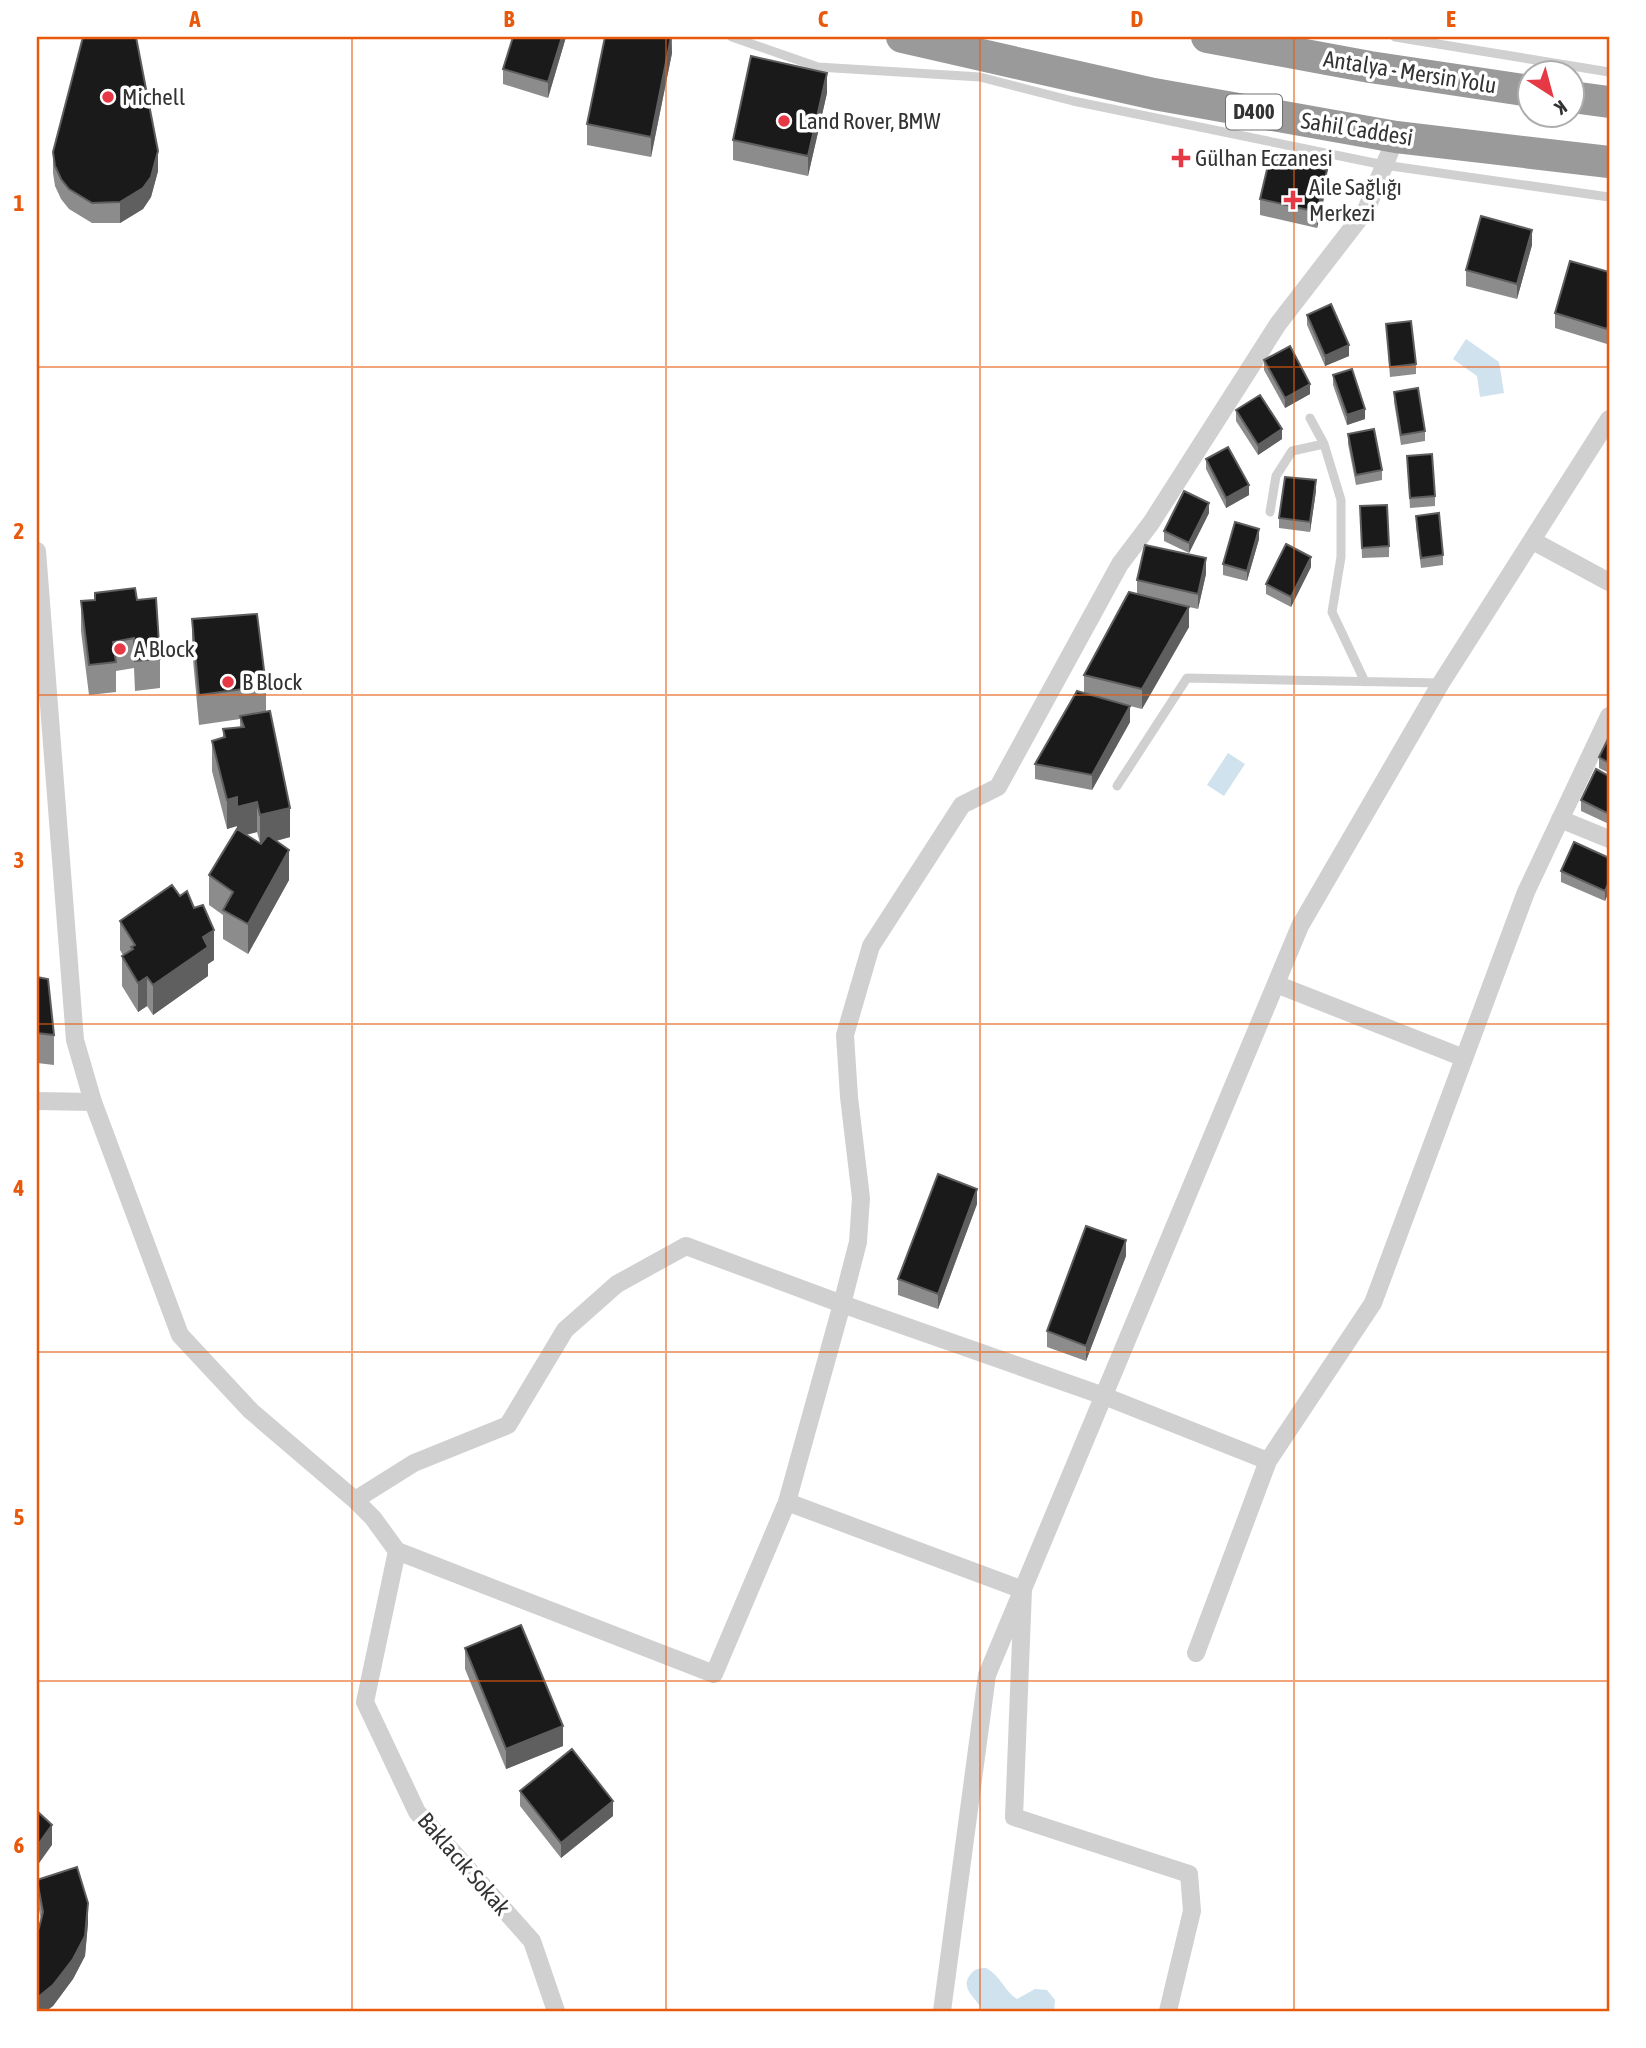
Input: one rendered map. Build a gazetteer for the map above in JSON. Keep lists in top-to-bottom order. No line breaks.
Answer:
{"streets":{"highway":["Antalya - Mersin Yolu","D400","Sahil Caddesi"],"street":["Baklacık Sokak"]},"places":{"other":["Michell","Land Rover, BMW","A Block","B Block"],"health":["Gülhan Eczanesi","Aile Sağlığı Merkezi"]},"north":"bottom right","grid":{"columns":["A","B","C","D","E"],"rows":["1","2","3","4","5","6"]}}
